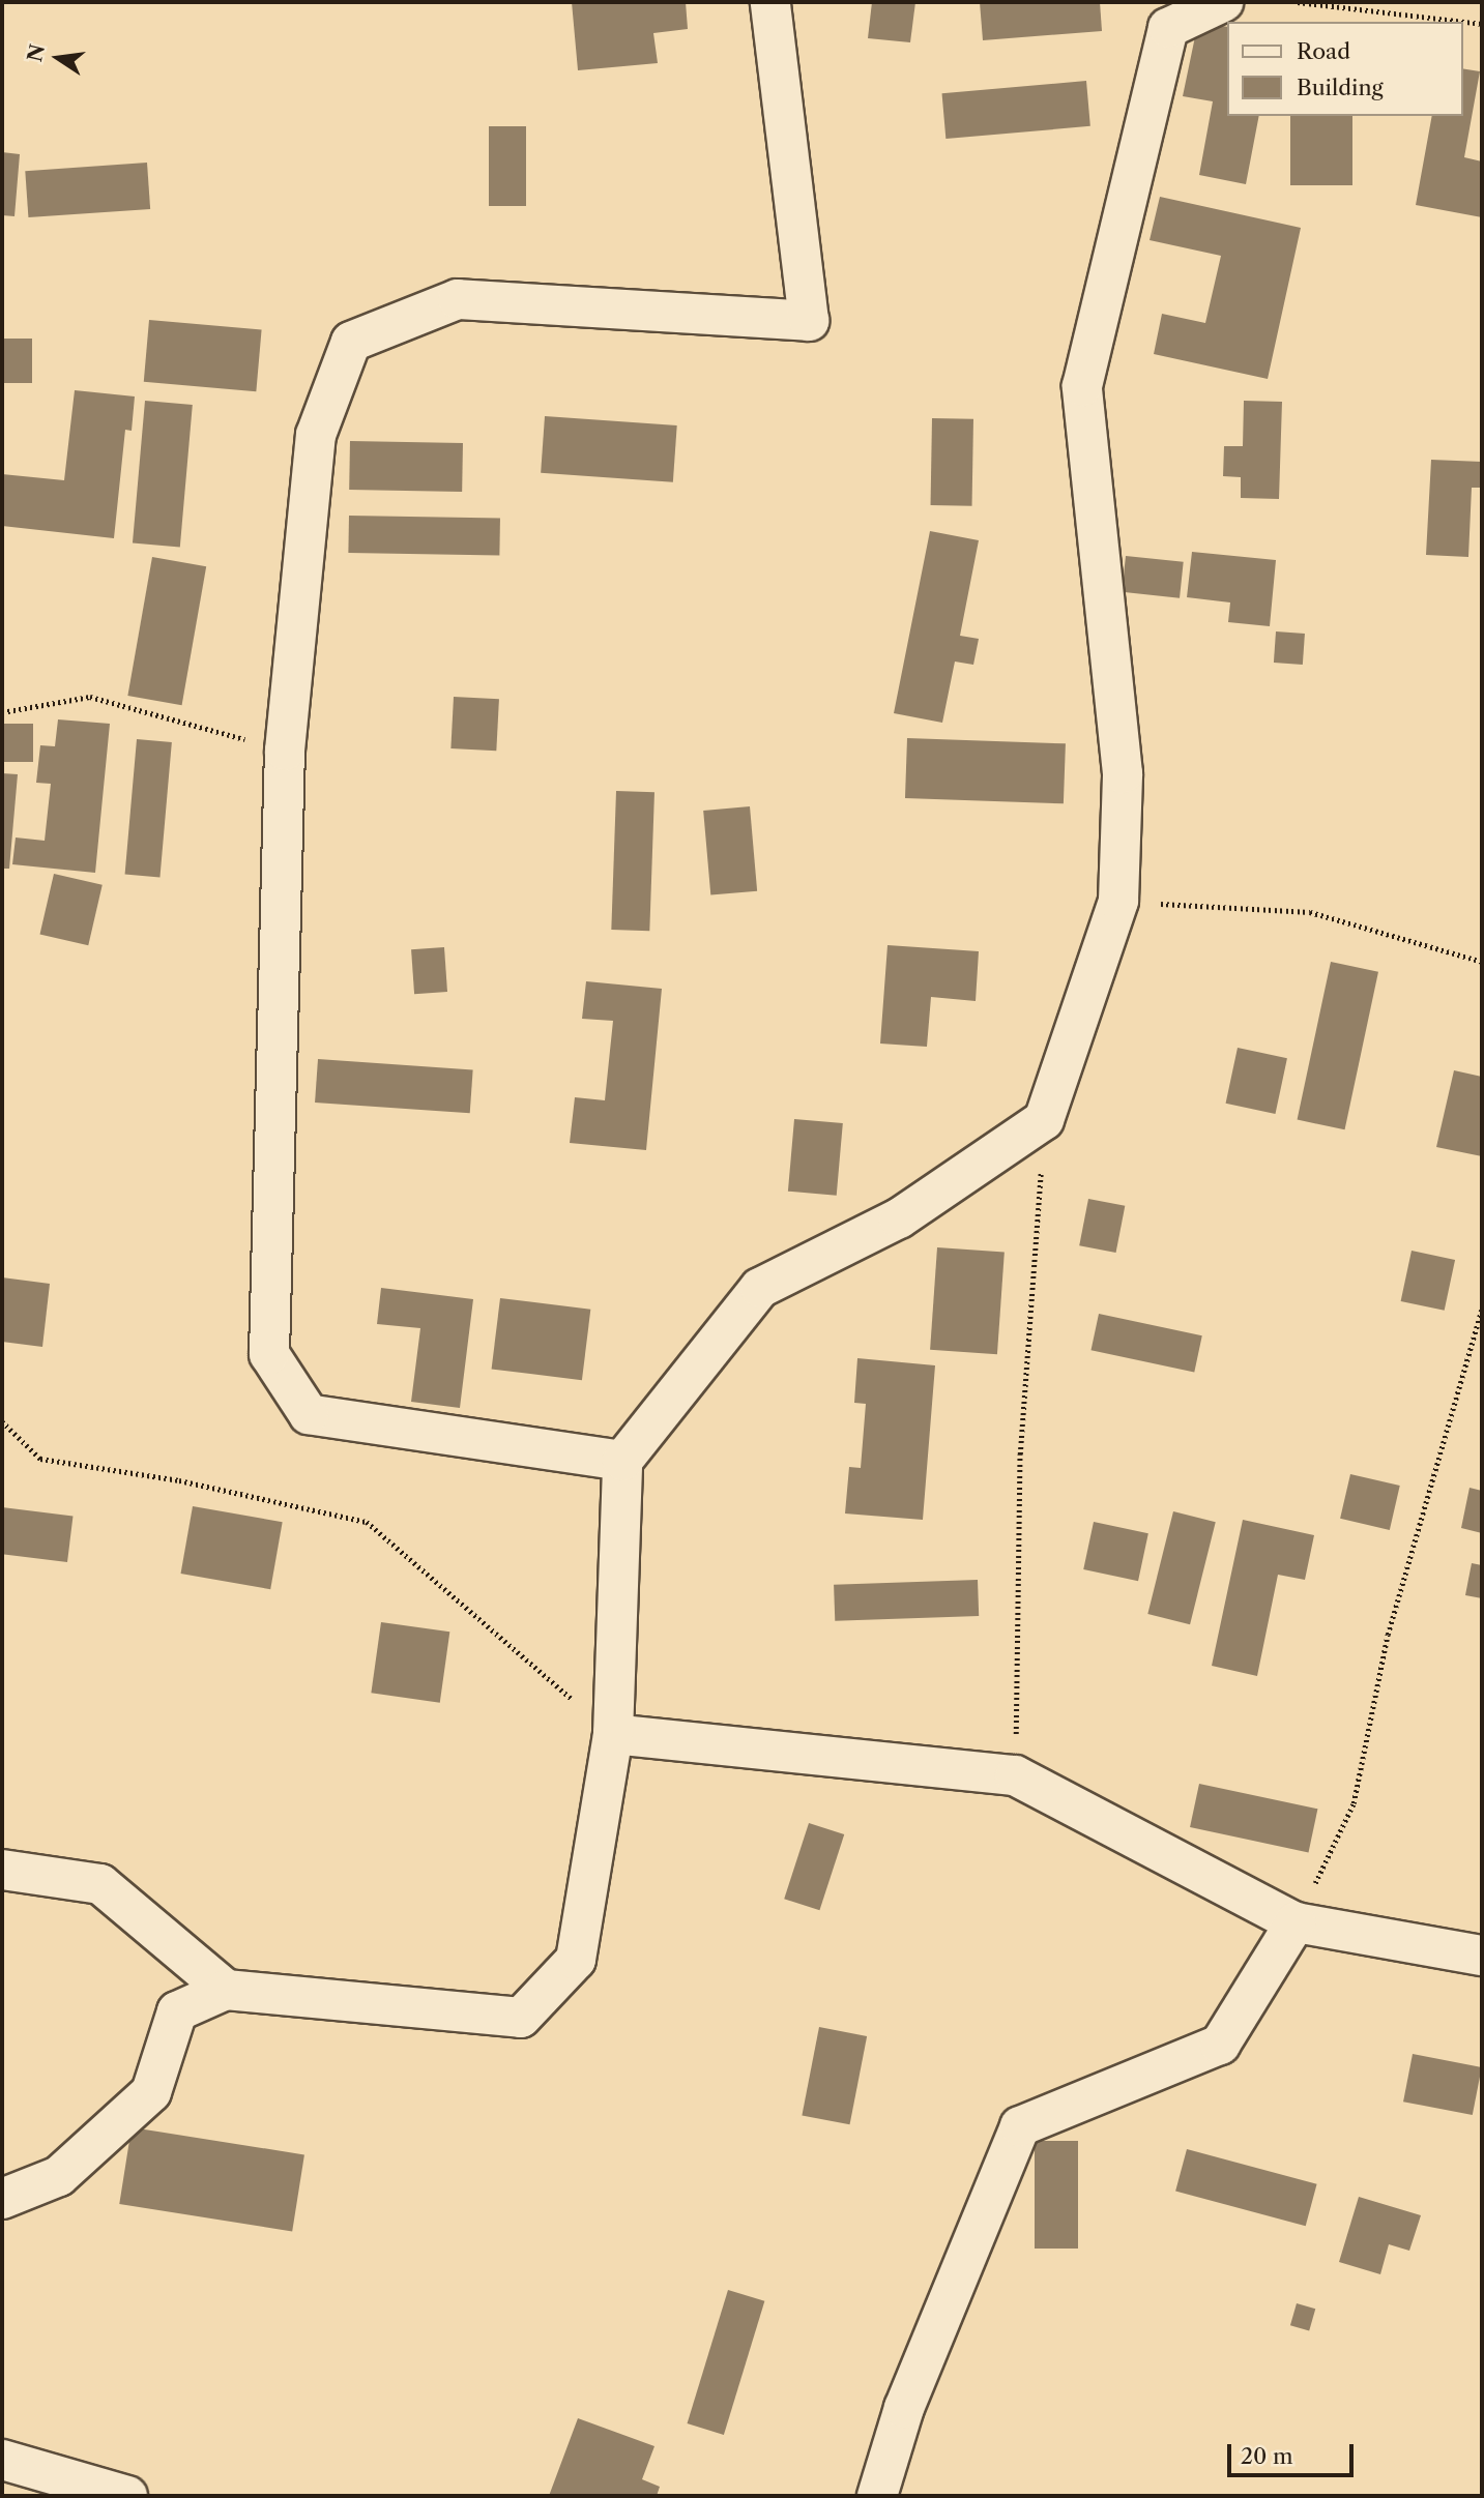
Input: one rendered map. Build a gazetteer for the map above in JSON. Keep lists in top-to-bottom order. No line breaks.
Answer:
{"legend":["Road","Building"],"scale_bar":"20 m","north":"left"}
